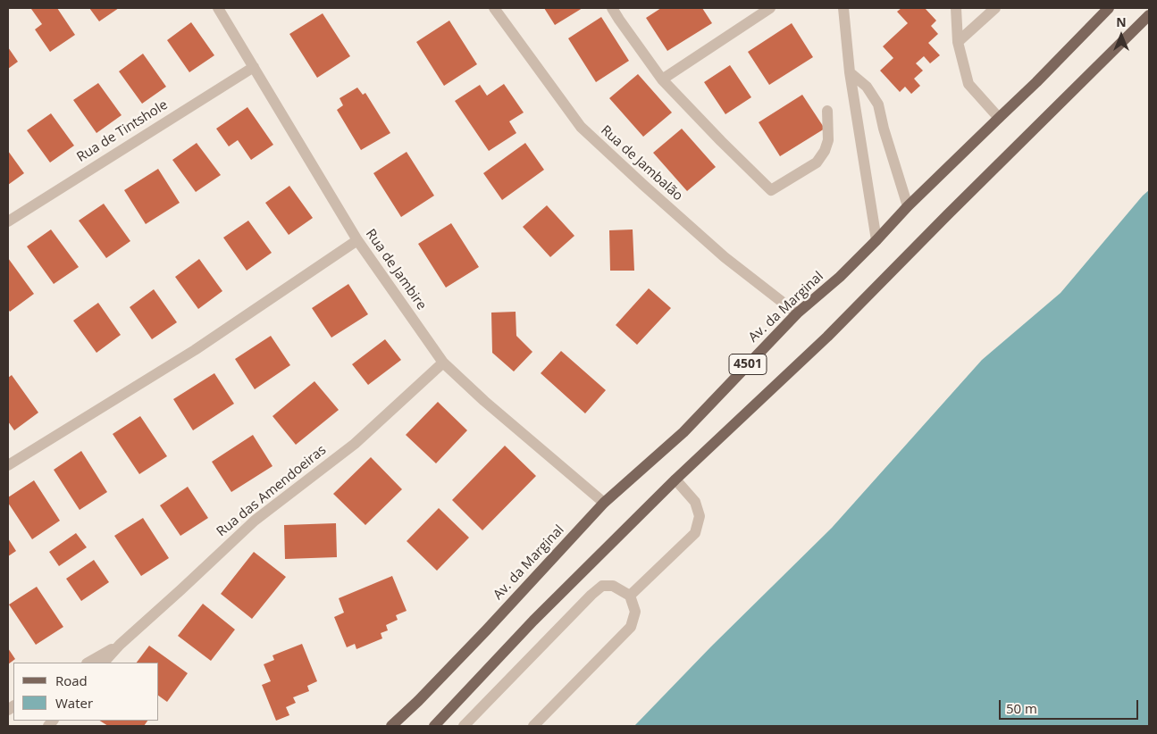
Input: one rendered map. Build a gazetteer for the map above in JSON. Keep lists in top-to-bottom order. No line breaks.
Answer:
{"streets":{"main road":["Av. da Marginal","4501"],"street":["Rua de Tintshole","Rua de Jambalão","Rua de Jambire","Rua das Amendoeiras"]},"crossings":[["Rua de Tintshole","Rua de Jambire"],["Rua de Jambalão","Av. da Marginal"],["Rua de Jambire","Av. da Marginal"],["Rua de Jambire","Rua das Amendoeiras"]],"legend":["Road","Water"],"scale_bar":"50 m","north":"top"}
